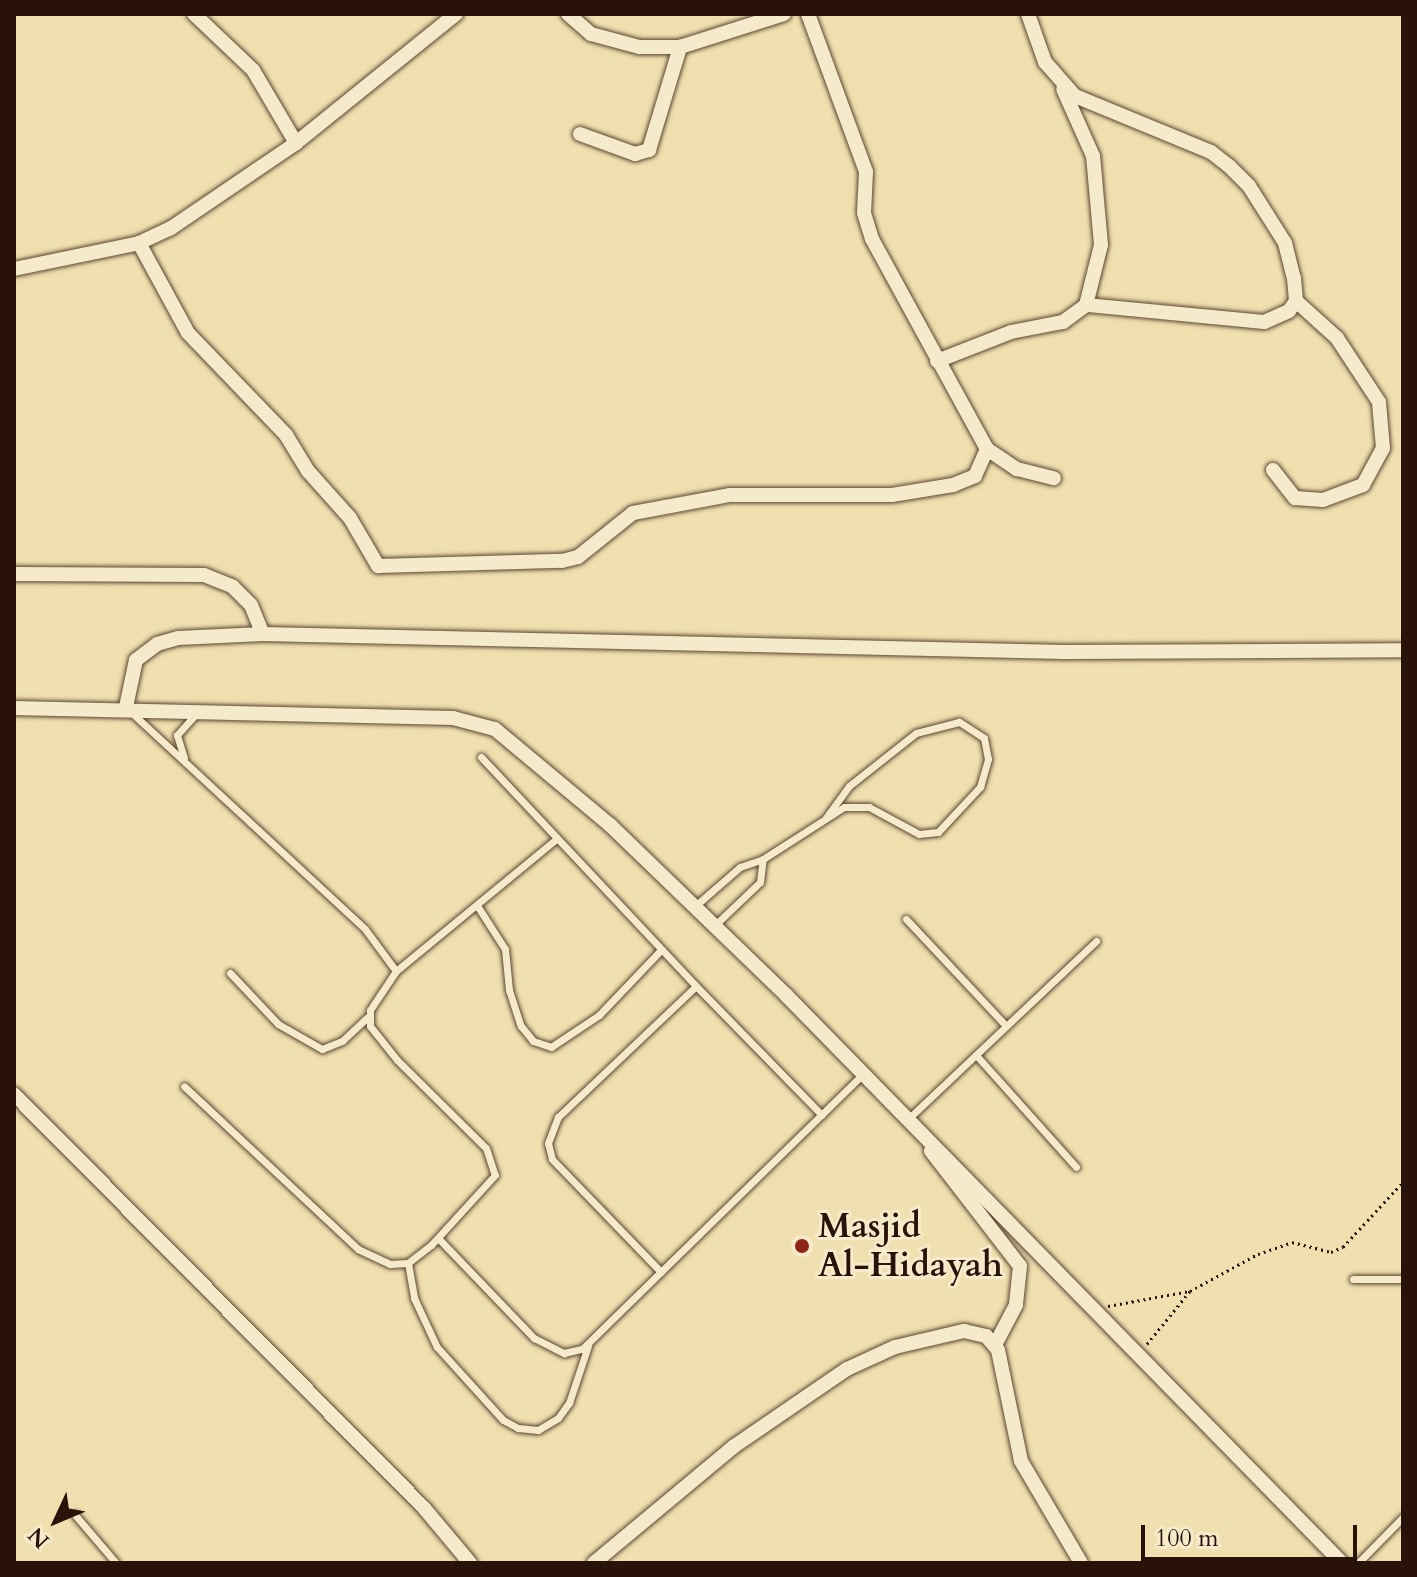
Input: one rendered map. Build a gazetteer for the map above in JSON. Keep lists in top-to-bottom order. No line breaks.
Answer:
{"places":["Masjid Al-Hidayah"],"scale_bar":"100 m","north":"bottom left"}
